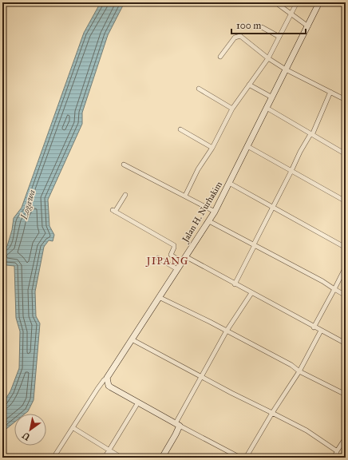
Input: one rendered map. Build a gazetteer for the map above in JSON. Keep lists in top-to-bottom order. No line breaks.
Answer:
{"streets":{"main road":["Jalan H. Nurhakim"]},"districts":["JIPANG"],"water":["Logawa"],"scale_bar":"100 m","north":"bottom left"}
